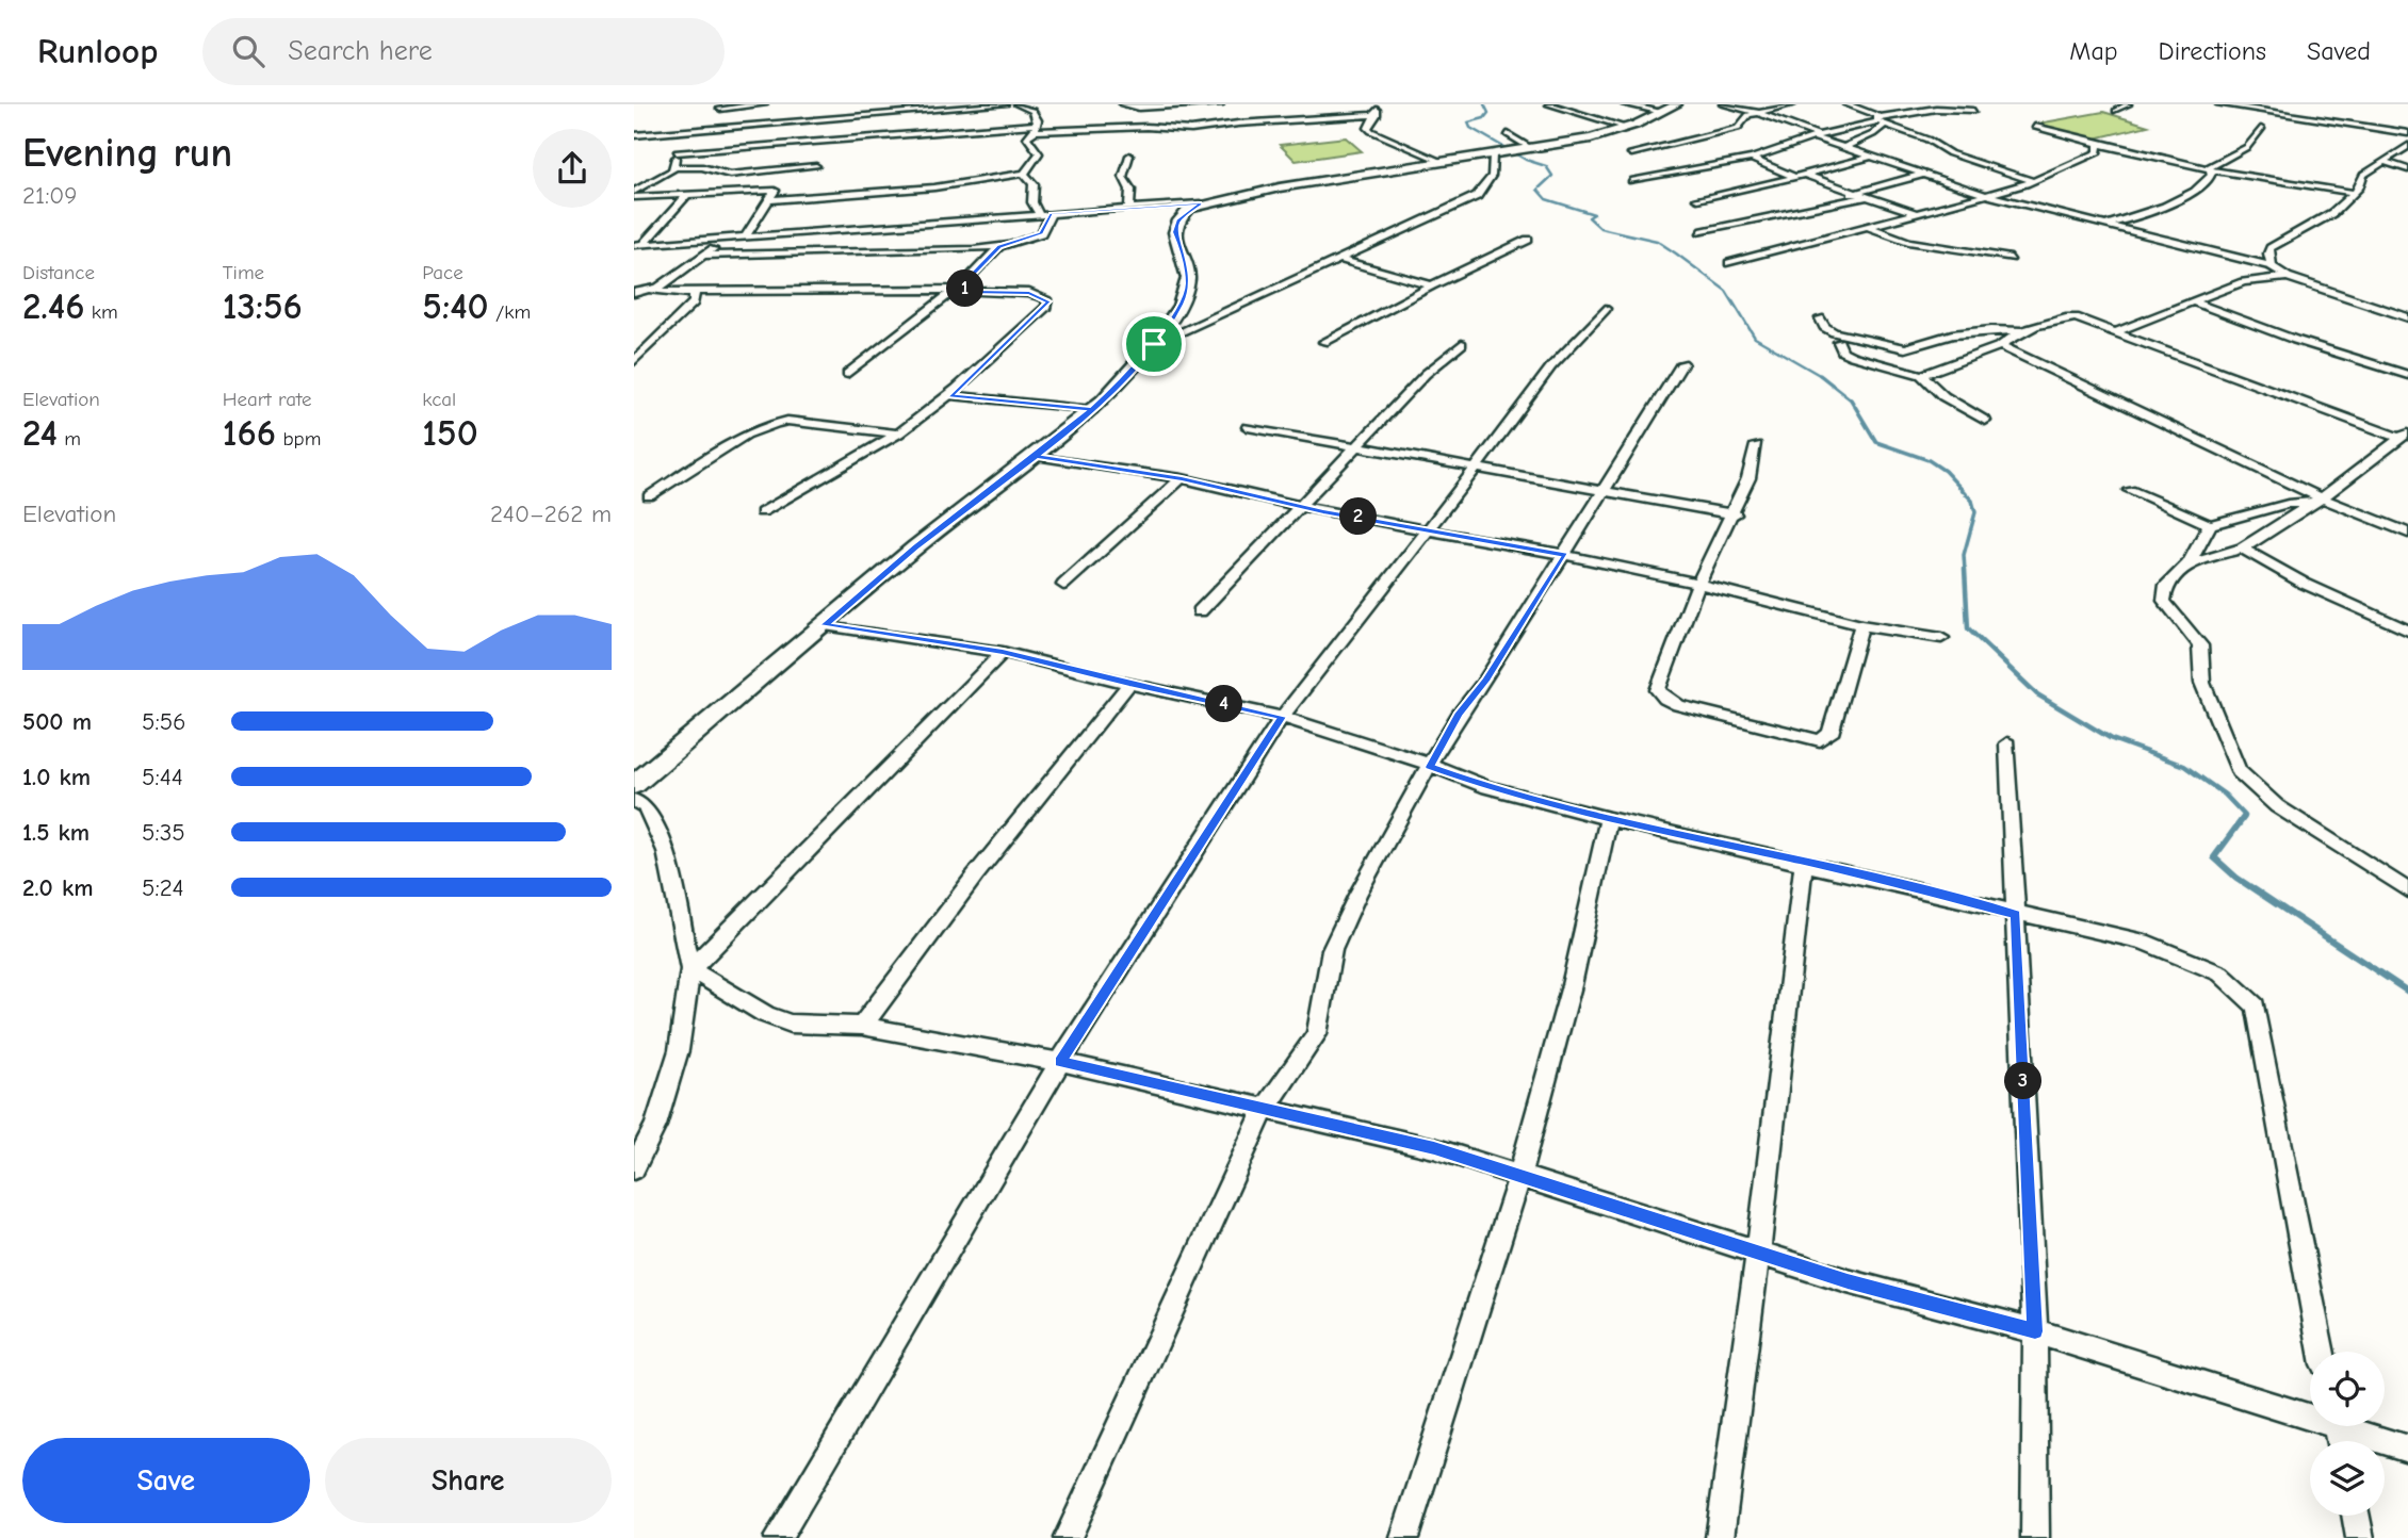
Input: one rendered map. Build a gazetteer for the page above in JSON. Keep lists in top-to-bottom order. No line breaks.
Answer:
{"page":{"header":"Runloop","search":"Search here","nav":["Map","Directions","Saved"],"heading":["Evening run","21:09"],"stats":[["Distance","2.46 km"],["Time","13:56"],["Pace","5:40 /km"],["Elevation","24 m"],["Heart rate","166 bpm"],["kcal","150"]],"pins":["1","2","4","3"],"chart":["Elevation","240–262 m"],"list":[{"name":"500 m","note":"5:56"},{"name":"1.0 km","note":"5:44"},{"name":"1.5 km","note":"5:35"},{"name":"2.0 km","note":"5:24"}],"buttons":["Save","Share"]}}
